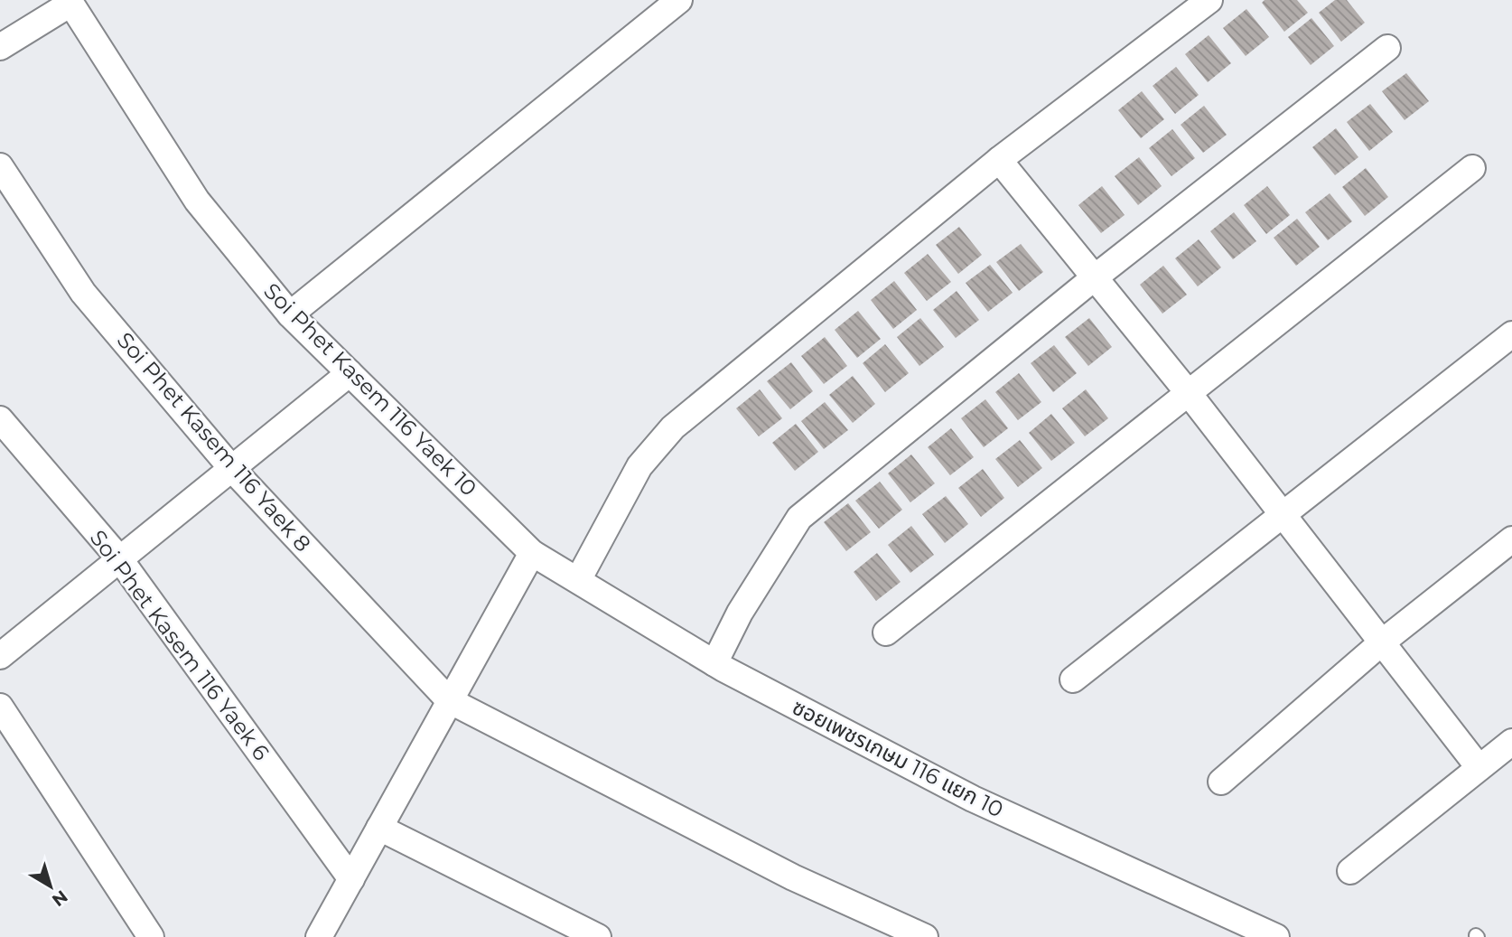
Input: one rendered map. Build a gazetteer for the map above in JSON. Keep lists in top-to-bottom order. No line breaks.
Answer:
{"streets":{"street":["Soi Phet Kasem 116 Yaek 10","Soi Phet Kasem 116 Yaek 8","Soi Phet Kasem 116 Yaek 6","ซอยเพชรเกษม 116 แยก 10"]},"crossings":[["Soi Phet Kasem 116 Yaek 10","ซอยเพชรเกษม 116 แยก 10"]],"north":"bottom right"}
